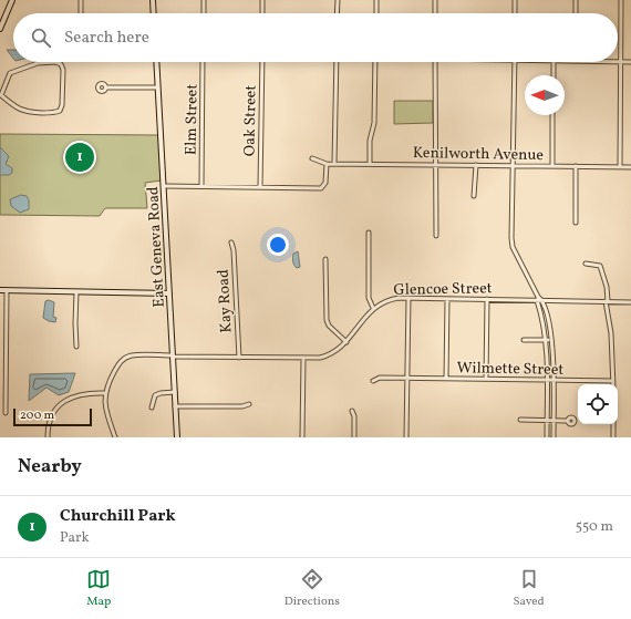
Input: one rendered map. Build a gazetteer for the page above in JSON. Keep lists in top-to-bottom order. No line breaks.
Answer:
{"streets":{"main road":["East Geneva Road"],"street":["Elm Street","Oak Street","Kenilworth Avenue","Glencoe Street","Kay Road","Wilmette Street"]},"crossings":[["East Geneva Road","Glencoe Street"],["Glencoe Street","Kay Road"]],"scale_bar":"200 m","north":"left","page":{"search":"Search here","pins":"1","scale":"200 m","heading":"Nearby","list":[{"mark":"1","name":"Churchill Park","note":"Park","value":"550 m"}],"nav":["Map","Directions","Saved"]}}
